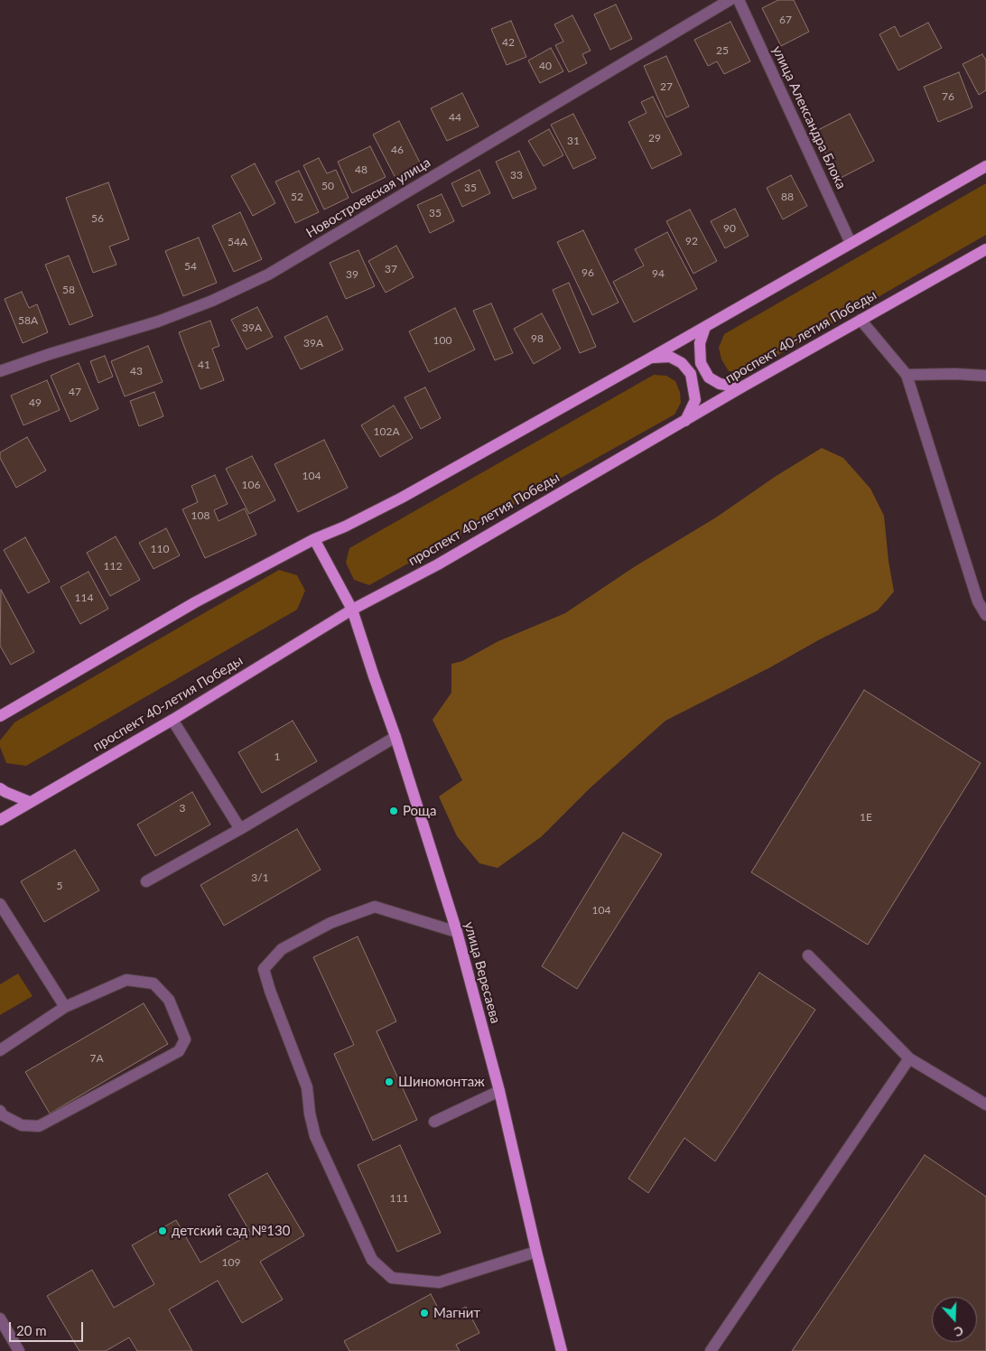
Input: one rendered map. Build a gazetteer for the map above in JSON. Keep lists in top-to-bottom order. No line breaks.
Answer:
{"streets":{"main road":["проспект 40-летия Победы","улица Вересаева"],"street":["улица Александра Блока","Новостроевская улица"]},"crossings":[["проспект 40-летия Победы","улица Вересаева"]],"places":["Роща","Шиномонтаж","детский сад №130","Магнит"],"house_numbers":["67","42","25","40","27","76","44","29","31","46","48","33","50","35","52","88","35","56","90","92","54А","54","37","96","94","39","58","58А","39А","98","100","39А","41","43","47","49","102А","104","106","108","110","112","114","1","3","1Е","3/1","5","104","7А","111","109"],"scale_bar":"20 m","north":"bottom"}
